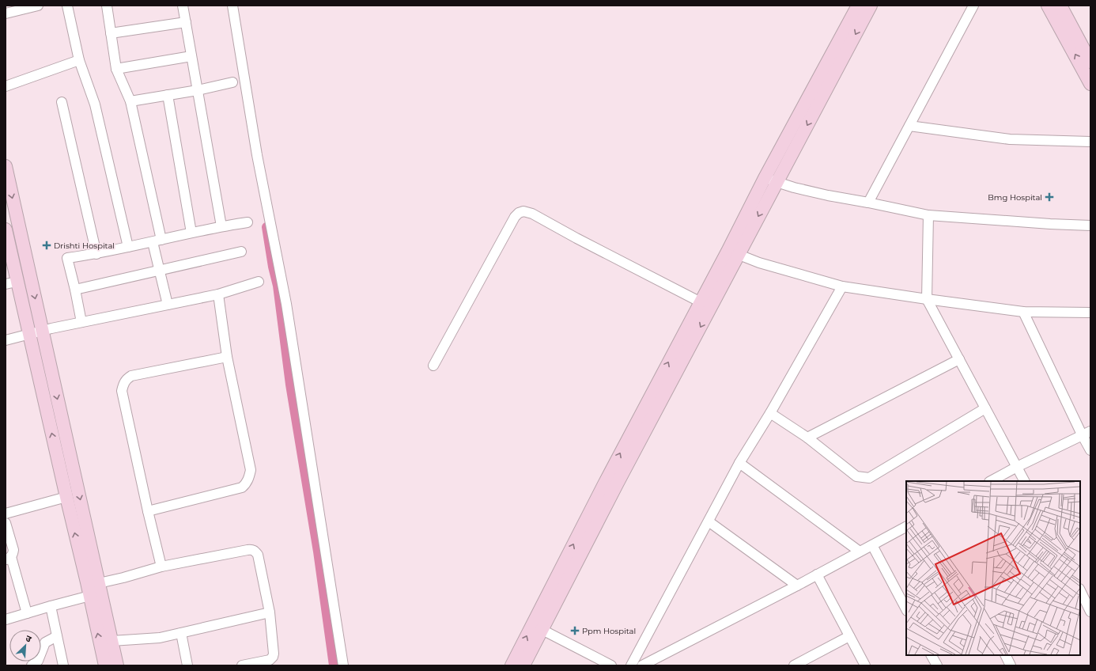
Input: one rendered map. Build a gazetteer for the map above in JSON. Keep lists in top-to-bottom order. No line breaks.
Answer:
{"places":{"health":["Bmg Hospital","Drishti Hospital","Ppm Hospital"]},"north":"top right"}
